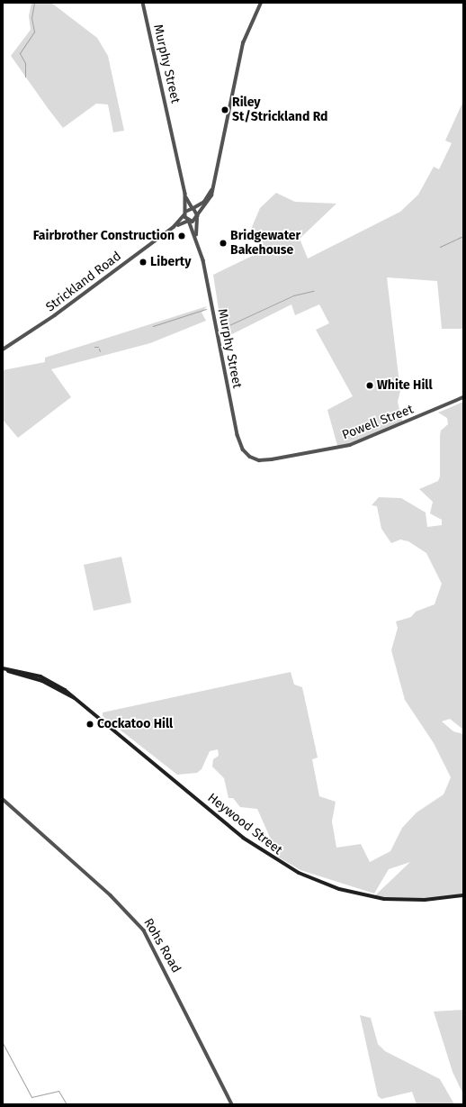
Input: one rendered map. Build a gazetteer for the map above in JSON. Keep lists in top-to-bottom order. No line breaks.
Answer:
{"streets":{"main road":["Heywood Street"],"street":["Murphy Street","Strickland Road","Powell Street","Rohs Road"]},"crossings":[["Murphy Street","Strickland Road"],["Murphy Street","Powell Street"]],"places":["Riley St/Strickland Rd","Fairbrother Construction","Bridgewater Bakehouse","Liberty","White Hill","Cockatoo Hill"]}
